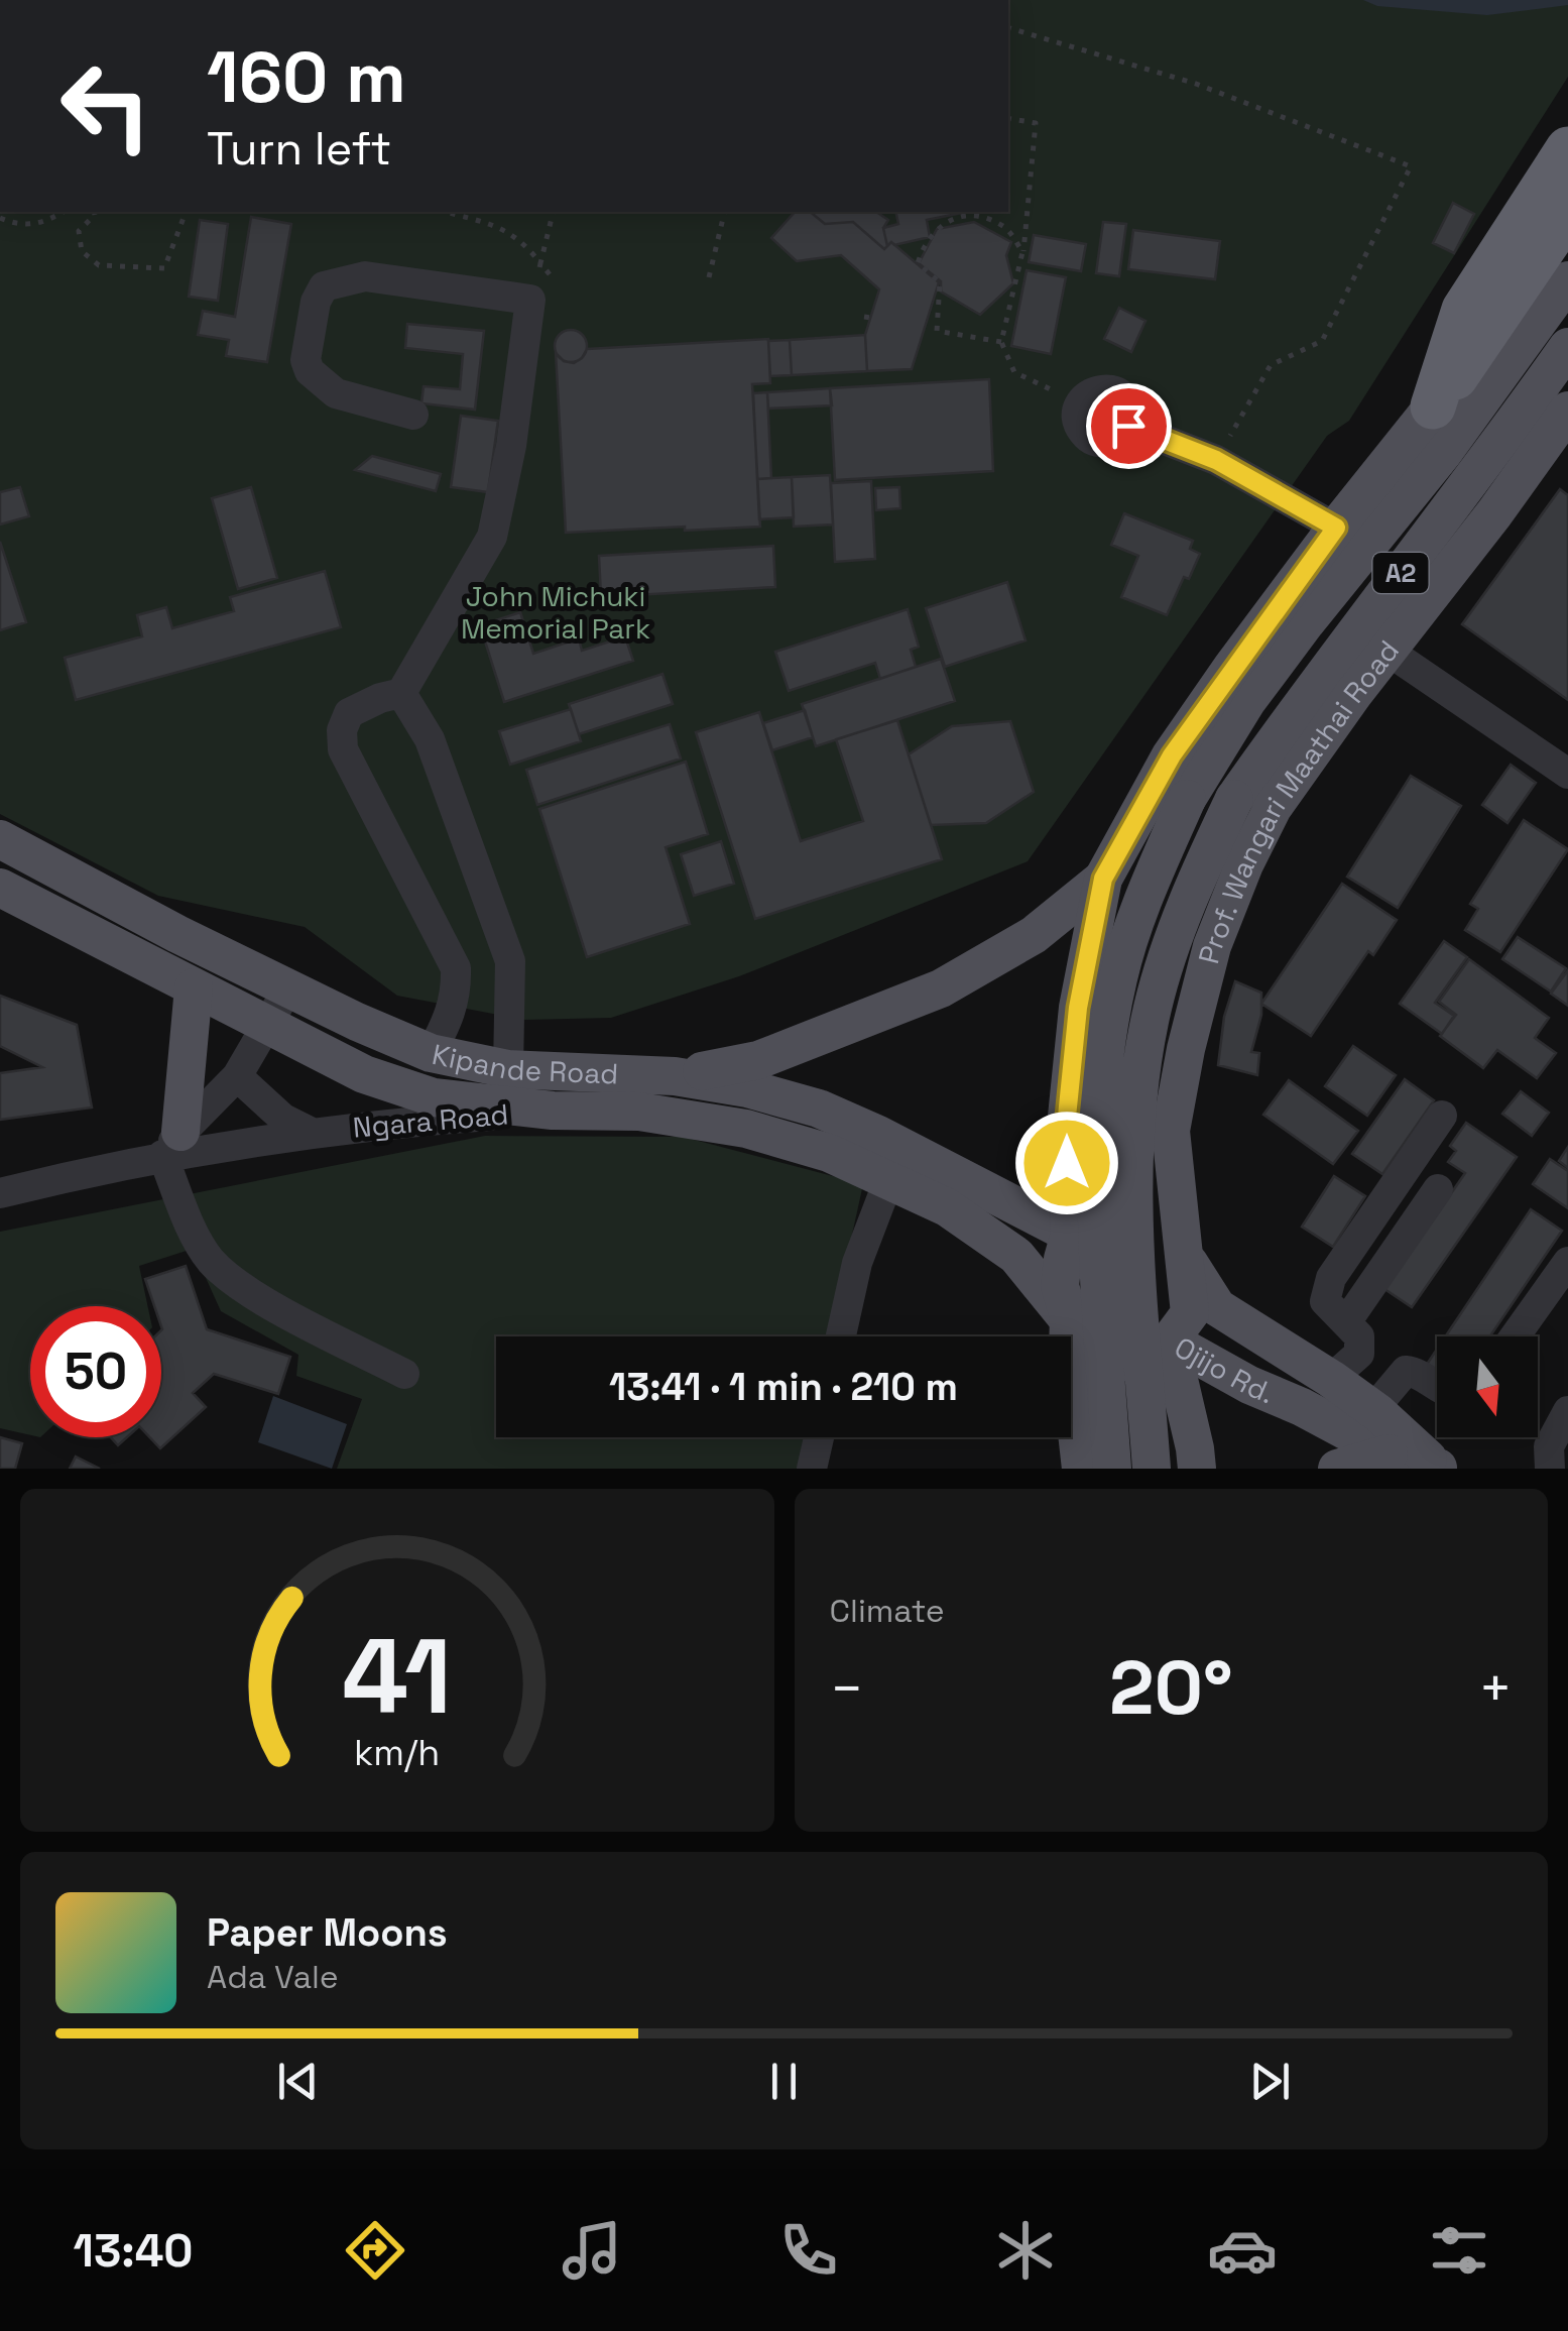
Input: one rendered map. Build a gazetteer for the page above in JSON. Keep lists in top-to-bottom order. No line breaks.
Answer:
{"streets":{"main road":["A2","Prof. Wangari Maathai Road","Kipande Road","Ojijo Rd."],"street":["Ngara Road"]},"crossings":[["Prof. Wangari Maathai Road","Kipande Road"],["Prof. Wangari Maathai Road","Ojijo Rd."],["Kipande Road","Ngara Road"],["Kipande Road","Ojijo Rd."],["Ngara Road","Ojijo Rd."]],"parks":["John Michuki Memorial Park"],"north":"bottom","page":{"turn":["160 m","Turn left"],"limit":"50","trip":"13:41 · 1 min · 210 m","tile":"Climate","heat":["−","20°","+"],"song":["Paper Moons","Ada Vale"],"tabs":"13:40","gauge":["41","km/h"]}}
